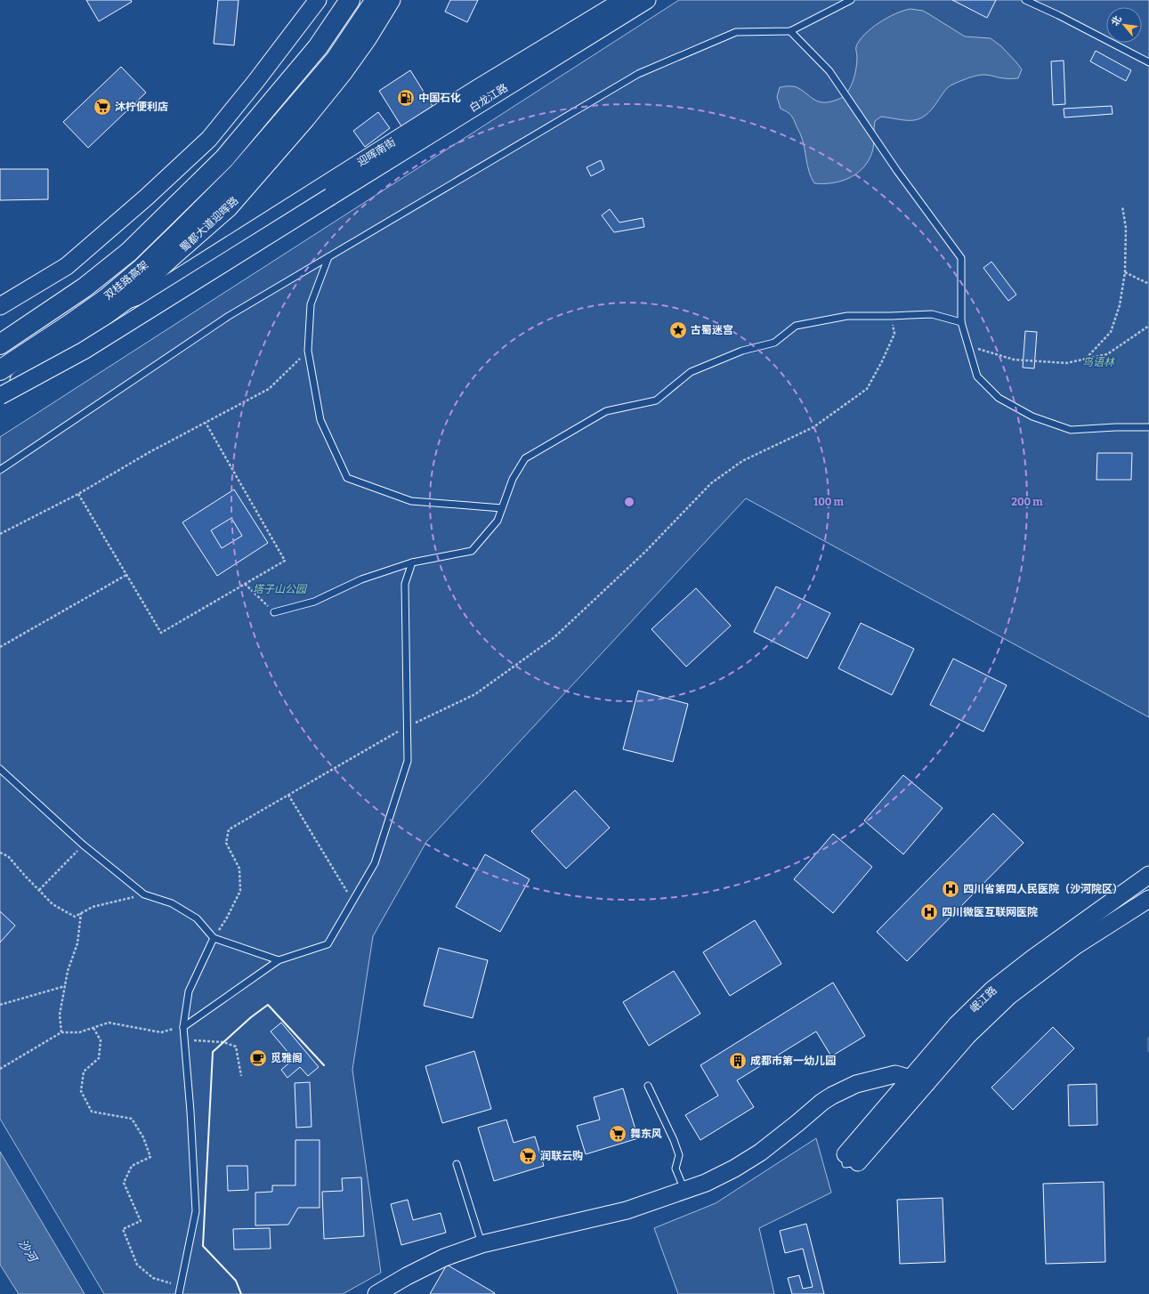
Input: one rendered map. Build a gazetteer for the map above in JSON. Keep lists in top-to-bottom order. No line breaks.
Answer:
{"streets":{"highway":["双桂路高架"],"street":["白龙江路","迎晖南街","蜀都大道迎晖路","岷江路"]},"crossings":[["迎晖南街","蜀都大道迎晖路"]],"water":["沙河"],"parks":["鸟语林","塔子山公园"],"places":{"fuel station":["中国石化"],"supermarket":["沐柠便利店","舞东风","润联云购"],"place":["古蜀迷宫"],"hospital":["四川省第四人民医院（沙河院区）","四川微医互联网医院"],"cafe":["觅雅阁"],"building":["成都市第一幼儿园"]},"north":"top left","rings":["100 m","200 m"]}
